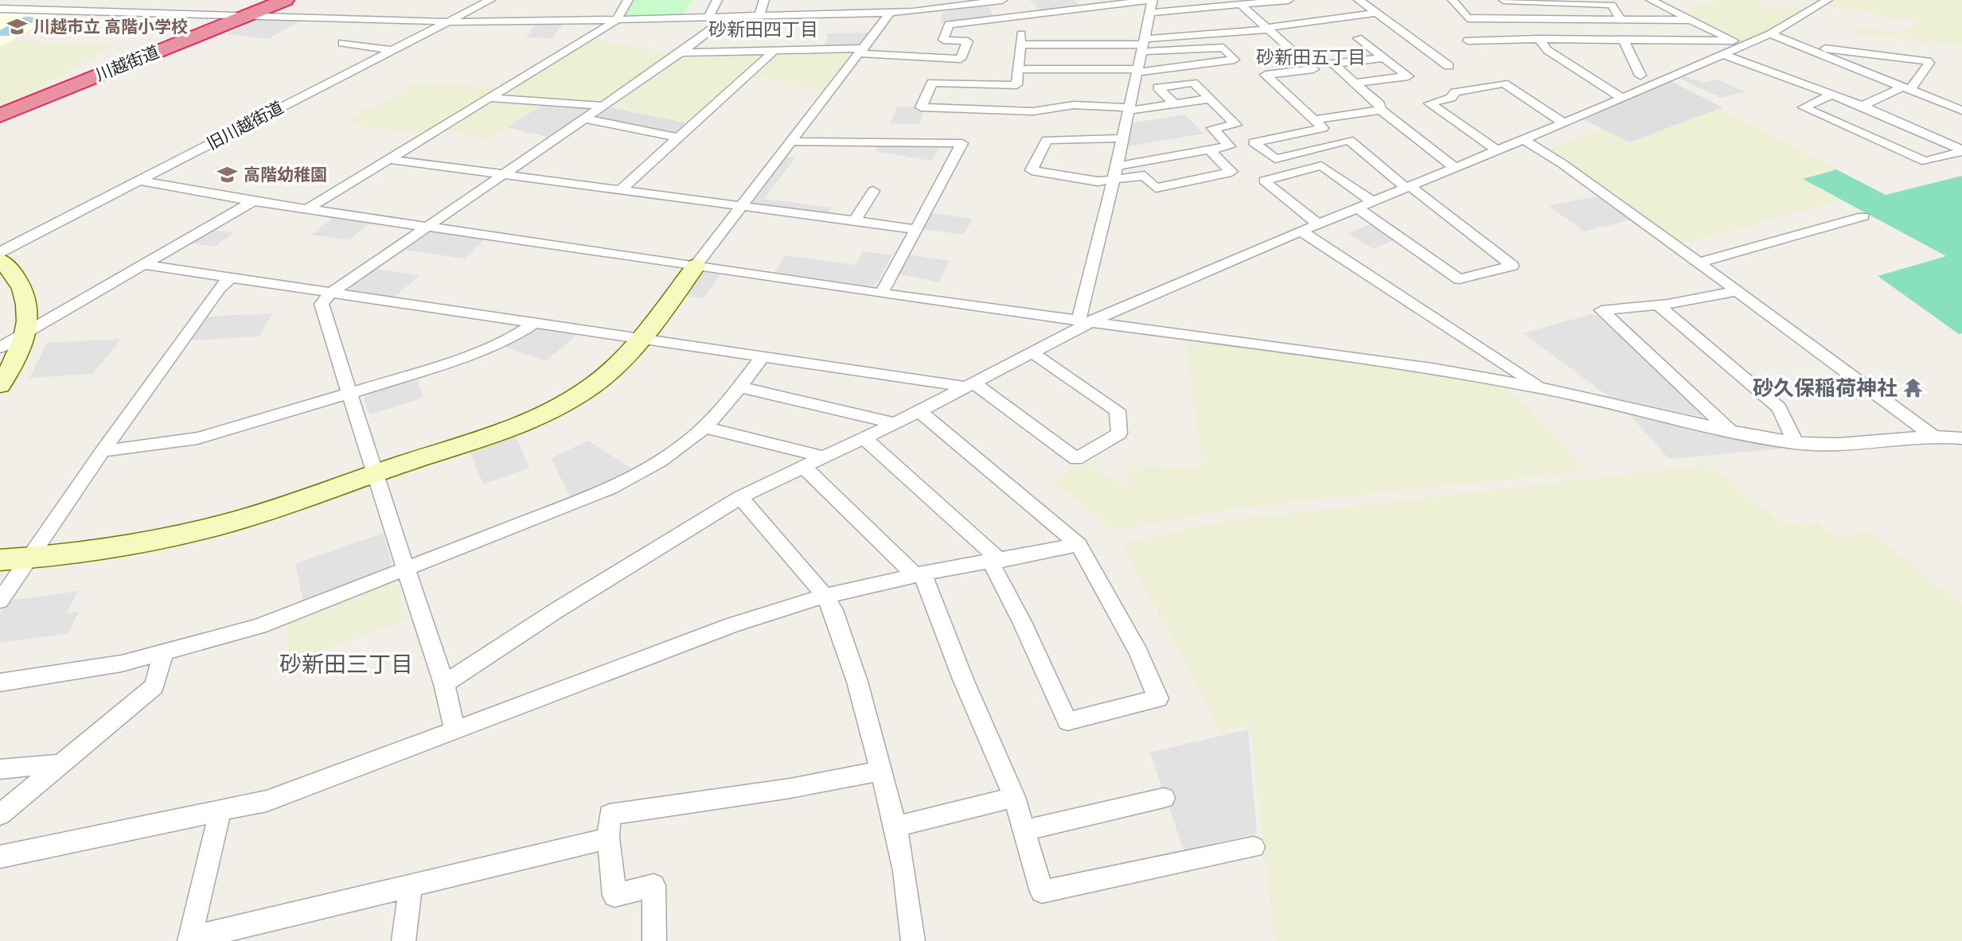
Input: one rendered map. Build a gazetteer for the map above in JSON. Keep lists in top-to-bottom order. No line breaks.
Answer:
{"streets":{"highway":["川越街道"],"street":["旧川越街道"]},"districts":["砂新田四丁目","砂新田五丁目","砂新田三丁目"],"places":{"school or university":["川越市立 高階小学校","高階幼稚園"],"temple":["砂久保稲荷神社"]}}
